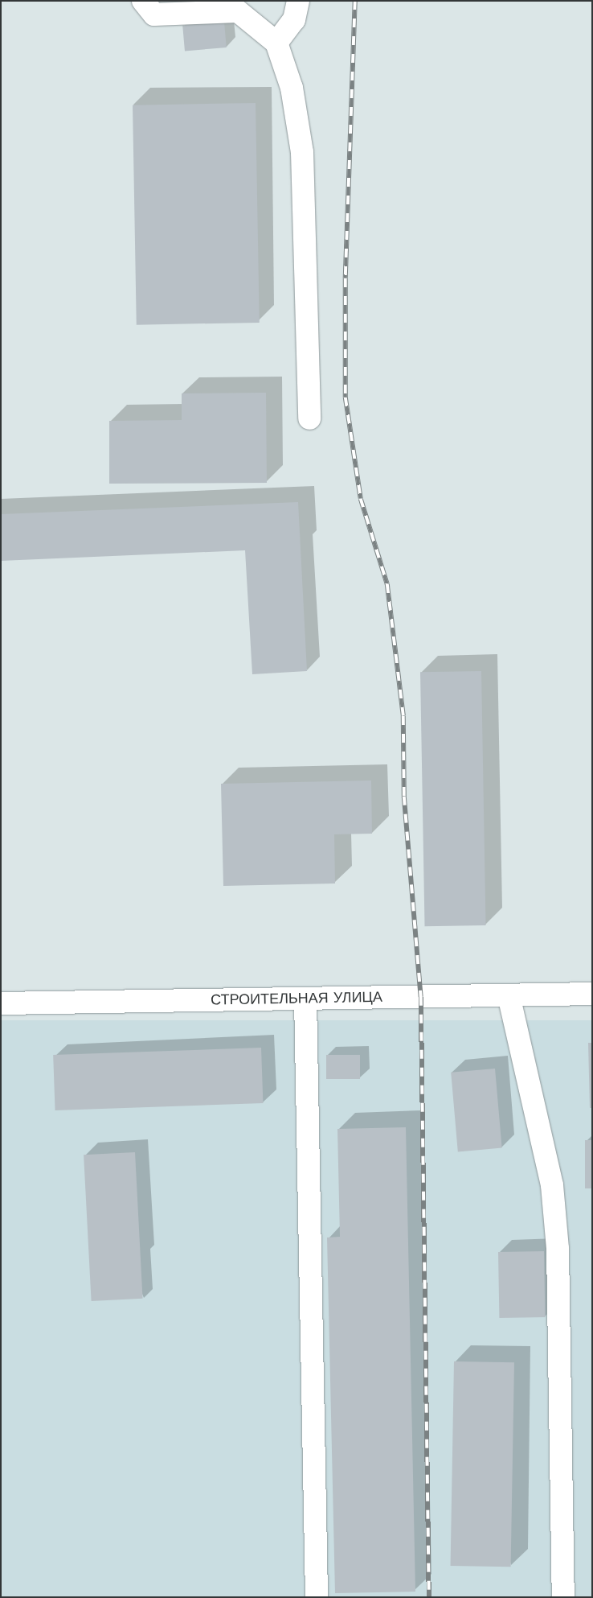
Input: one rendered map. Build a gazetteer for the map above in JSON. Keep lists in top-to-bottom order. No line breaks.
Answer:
{"streets":{"street":["СТРОИТЕЛЬНАЯ УЛИЦА"]}}
